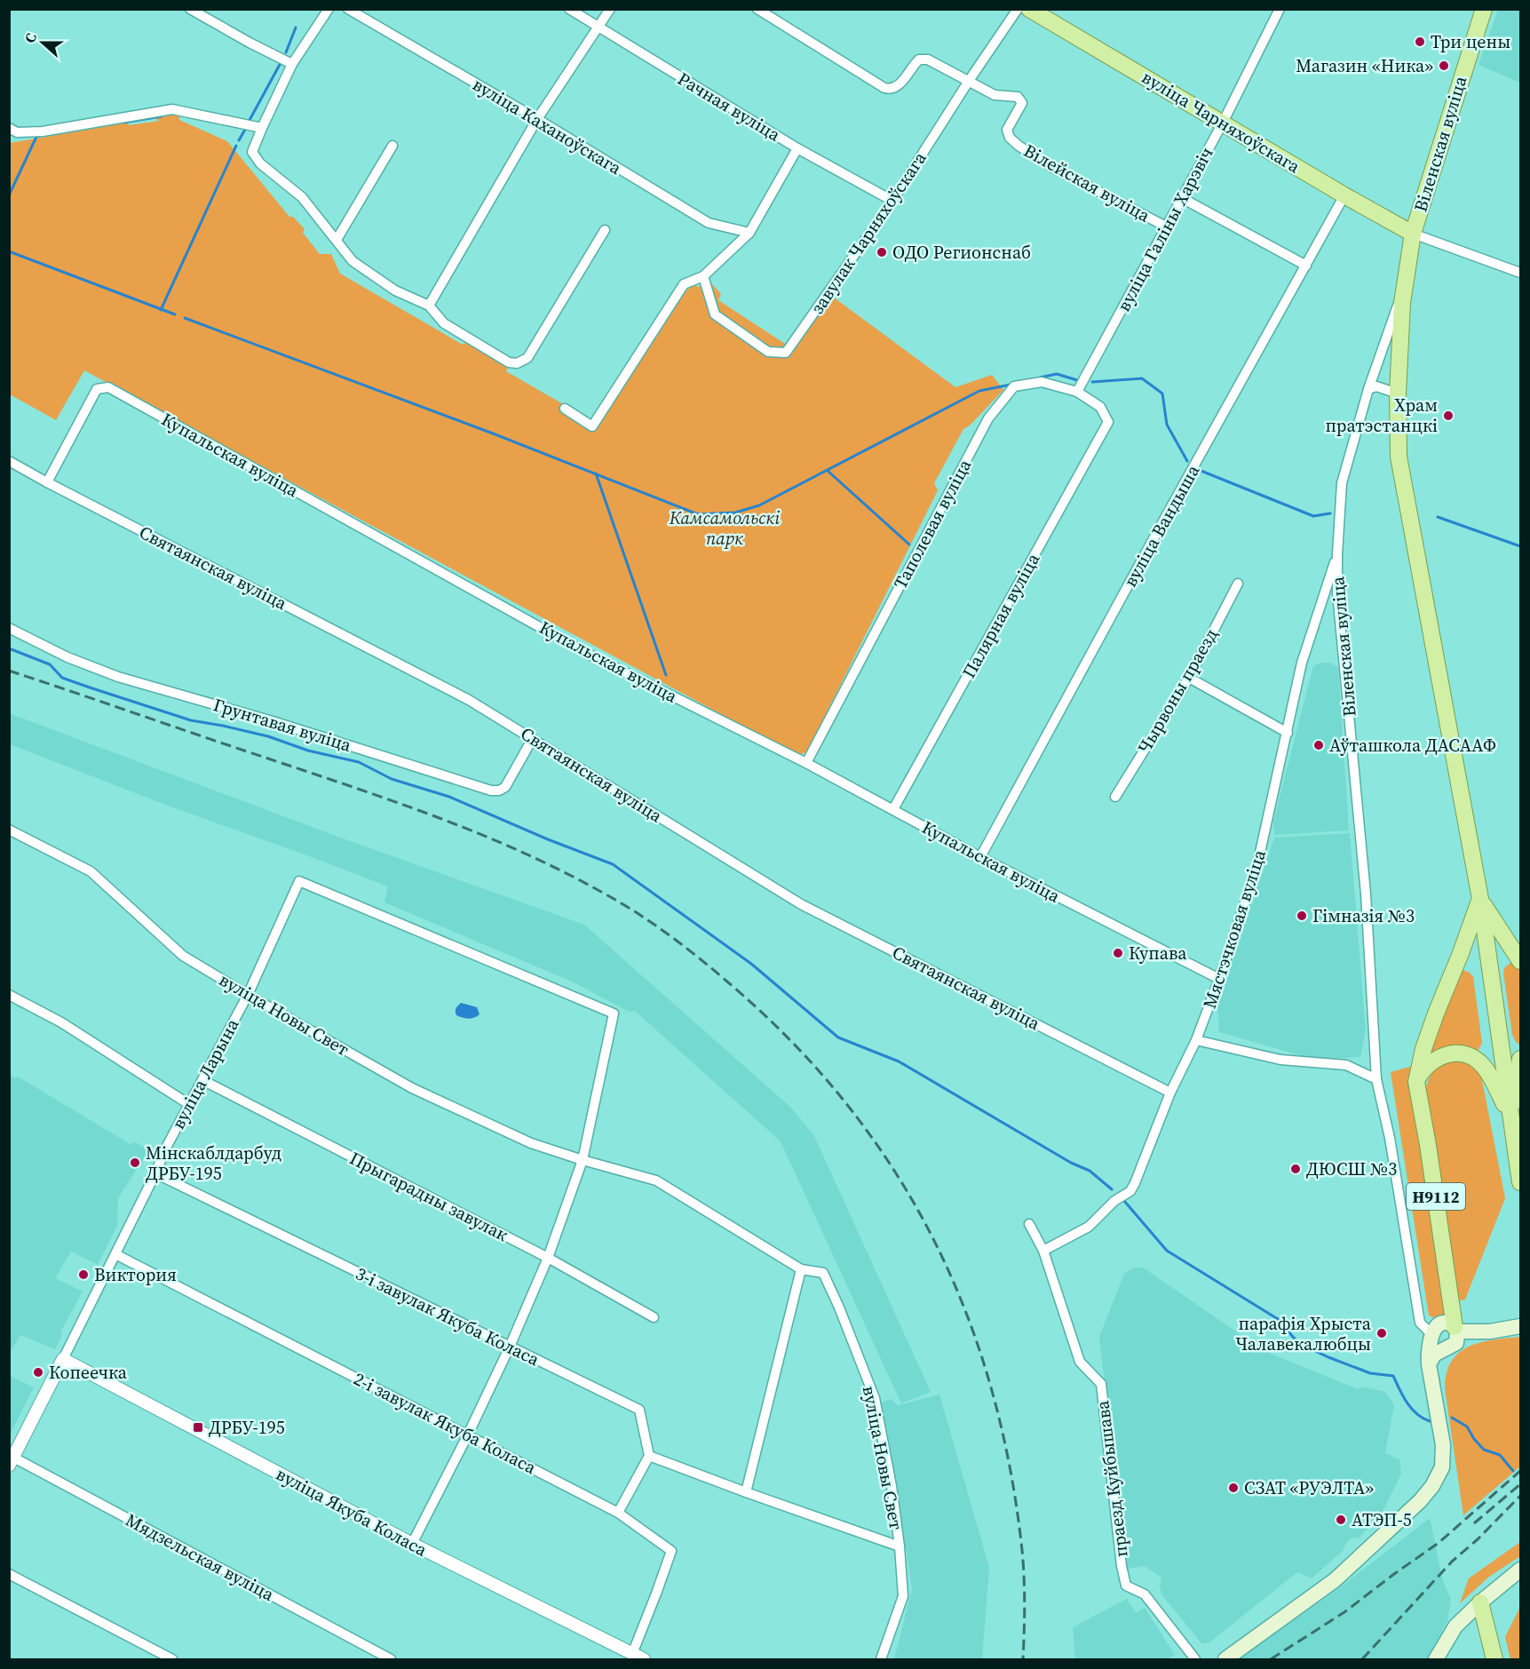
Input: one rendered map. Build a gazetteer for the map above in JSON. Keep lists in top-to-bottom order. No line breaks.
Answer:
{"streets":{"main road":["вуліца Чарняхоўскага","Віленская вуліца","Н9112"],"street":["Рачная вуліца","вуліца Каханоўскага","Вілейская вуліца","вуліца Галіны Харэвіч","завулак Чарняхоўскага","Купальская вуліца","Таполевая вуліца","вуліца Вандыша","Святаянская вуліца","Палярная вуліца","Чырвоны праезд","Грунтавая вуліца","Мястэчковая вуліца","вуліца Новы Свет","вуліца Ларына","Прыгарадны завулак","3-і завулак Якуба Коласа","2-і завулак Якуба Коласа","праезд Куйбышава","вуліца Якуба Коласа","Мядзельская вуліца"]},"crossings":[["Рачная вуліца","завулак Чарняхоўскага"],["вуліца Чарняхоўскага","Віленская вуліца"],["вуліца Чарняхоўскага","вуліца Галіны Харэвіч"],["вуліца Чарняхоўскага","вуліца Вандыша"],["Віленская вуліца","Мястэчковая вуліца"],["Віленская вуліца","Н9112"],["Вілейская вуліца","вуліца Галіны Харэвіч"],["Вілейская вуліца","завулак Чарняхоўскага"],["вуліца Галіны Харэвіч","Таполевая вуліца"],["Купальская вуліца","Таполевая вуліца"],["Купальская вуліца","вуліца Вандыша"],["Купальская вуліца","Святаянская вуліца"],["Купальская вуліца","Палярная вуліца"],["Купальская вуліца","Мястэчковая вуліца"],["Таполевая вуліца","Палярная вуліца"],["Святаянская вуліца","Грунтавая вуліца"],["Святаянская вуліца","Мястэчковая вуліца"],["Мястэчковая вуліца","праезд Куйбышава"],["вуліца Новы Свет","вуліца Ларына"],["вуліца Новы Свет","3-і завулак Якуба Коласа"],["вуліца Ларына","Прыгарадны завулак"],["вуліца Ларына","3-і завулак Якуба Коласа"],["вуліца Ларына","2-і завулак Якуба Коласа"],["вуліца Ларына","вуліца Якуба Коласа"],["вуліца Ларына","Мядзельская вуліца"],["2-і завулак Якуба Коласа","вуліца Якуба Коласа"]],"parks":["Камсамольскі парк"],"places":{"other":["Три цены","Магазин «Ника»","ОДО Регионснаб","Храм пратэстанцкі","Аўташкола ДАСААФ","Гімназія №3","Купава","Мінскаблдарбуд ДРБУ-195","ДЮСШ №3","Виктория","парафія Хрыста Чалавекалюбцы","Копеечка","СЗАТ «РУЭЛТА»","АТЭП-5"],"transit":["ДРБУ-195"]},"north":"left"}
